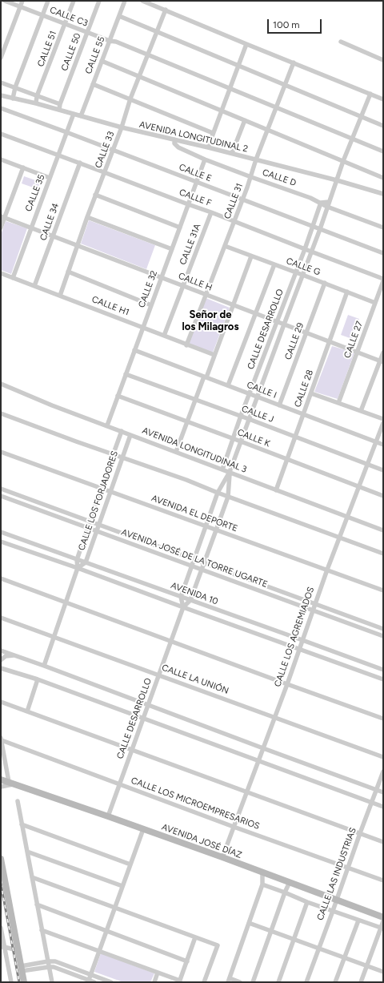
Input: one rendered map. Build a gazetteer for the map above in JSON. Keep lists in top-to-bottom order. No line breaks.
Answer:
{"streets":{"street":["CALLE C3","CALLE 51","CALLE 50","CALLE 55","AVENIDA LONGITUDINAL 2","CALLE 33","CALLE E","CALLE D","CALLE 35","CALLE F","CALLE 31","CALLE 34","CALLE 31A","CALLE G","CALLE H","CALLE 32","CALLE H1","CALLE DESARROLLO","CALLE 27","CALLE 29","CALLE 28","CALLE I","CALLE J","CALLE K","AVENIDA LONGITUDINAL 3","CALLE LOS FORJADORES","AVENIDA EL DEPORTE","AVENIDA JOSÉ DE LA TORRE UGARTE","AVENIDA 10","CALLE LOS AGREMIADOS","CALLE LA UNIÓN","CALLE LOS MICROEMPRESARIOS","AVENIDA JOSÉ DÍAZ","CALLE LAS INDUSTRIAS"]},"crossings":[["CALLE C3","CALLE 51"],["CALLE C3","CALLE 50"],["CALLE C3","CALLE 55"],["CALLE C3","CALLE 33"],["CALLE C3","CALLE 31"],["CALLE C3","CALLE DESARROLLO"],["CALLE 51","AVENIDA LONGITUDINAL 2"],["CALLE 50","AVENIDA LONGITUDINAL 2"],["CALLE 55","AVENIDA LONGITUDINAL 2"],["AVENIDA LONGITUDINAL 2","CALLE 33"],["AVENIDA LONGITUDINAL 2","CALLE D"],["AVENIDA LONGITUDINAL 2","CALLE 35"],["AVENIDA LONGITUDINAL 2","CALLE 31"],["AVENIDA LONGITUDINAL 2","CALLE DESARROLLO"],["CALLE 33","CALLE E"],["CALLE 33","CALLE F"],["CALLE 33","CALLE H"],["CALLE 33","CALLE H1"],["CALLE E","CALLE 35"],["CALLE E","CALLE 31"],["CALLE E","CALLE 32"],["CALLE E","CALLE DESARROLLO"],["CALLE D","CALLE 31"],["CALLE D","CALLE 32"],["CALLE D","CALLE DESARROLLO"],["CALLE 35","CALLE F"],["CALLE 35","CALLE H"],["CALLE 35","CALLE H1"],["CALLE F","CALLE 31"],["CALLE F","CALLE 34"],["CALLE F","CALLE 31A"],["CALLE F","CALLE 32"],["CALLE F","CALLE DESARROLLO"],["CALLE 31","CALLE G"],["CALLE 31","CALLE H"],["CALLE 31","CALLE H1"],["CALLE 34","CALLE H"],["CALLE 34","CALLE H1"],["CALLE 31A","CALLE H"],["CALLE 31A","CALLE H1"],["CALLE G","CALLE DESARROLLO"],["CALLE G","CALLE 27"],["CALLE G","CALLE 29"],["CALLE G","CALLE 28"],["CALLE H","CALLE 32"],["CALLE H","CALLE DESARROLLO"],["CALLE H","CALLE 27"],["CALLE H","CALLE 29"],["CALLE H","CALLE 28"],["CALLE 32","CALLE H1"],["CALLE 32","CALLE I"],["CALLE 32","CALLE J"],["CALLE 32","CALLE K"],["CALLE 32","AVENIDA LONGITUDINAL 3"],["CALLE DESARROLLO","CALLE I"],["CALLE DESARROLLO","CALLE J"],["CALLE DESARROLLO","CALLE K"],["CALLE DESARROLLO","AVENIDA LONGITUDINAL 3"],["CALLE DESARROLLO","AVENIDA EL DEPORTE"],["CALLE DESARROLLO","AVENIDA JOSÉ DE LA TORRE UGARTE"],["CALLE DESARROLLO","AVENIDA 10"],["CALLE DESARROLLO","CALLE LA UNIÓN"],["CALLE DESARROLLO","CALLE LOS MICROEMPRESARIOS"],["CALLE DESARROLLO","AVENIDA JOSÉ DÍAZ"],["CALLE 29","CALLE I"],["CALLE 28","CALLE I"],["CALLE 28","CALLE J"],["CALLE 28","CALLE K"],["CALLE 28","AVENIDA LONGITUDINAL 3"],["CALLE I","CALLE LOS AGREMIADOS"],["CALLE J","CALLE LOS AGREMIADOS"],["CALLE K","CALLE LOS AGREMIADOS"],["AVENIDA LONGITUDINAL 3","CALLE LOS FORJADORES"],["AVENIDA LONGITUDINAL 3","CALLE LOS AGREMIADOS"],["CALLE LOS FORJADORES","AVENIDA EL DEPORTE"],["CALLE LOS FORJADORES","AVENIDA JOSÉ DE LA TORRE UGARTE"],["CALLE LOS FORJADORES","AVENIDA 10"],["CALLE LOS FORJADORES","CALLE LA UNIÓN"],["AVENIDA EL DEPORTE","CALLE LOS AGREMIADOS"],["AVENIDA JOSÉ DE LA TORRE UGARTE","CALLE LOS AGREMIADOS"],["AVENIDA 10","CALLE LOS AGREMIADOS"],["CALLE LOS AGREMIADOS","CALLE LA UNIÓN"],["CALLE LOS AGREMIADOS","CALLE LOS MICROEMPRESARIOS"],["CALLE LOS AGREMIADOS","AVENIDA JOSÉ DÍAZ"],["CALLE LOS MICROEMPRESARIOS","CALLE LAS INDUSTRIAS"],["AVENIDA JOSÉ DÍAZ","CALLE LAS INDUSTRIAS"]],"districts":["Señor de los Milagros"],"scale_bar":"100 m"}
